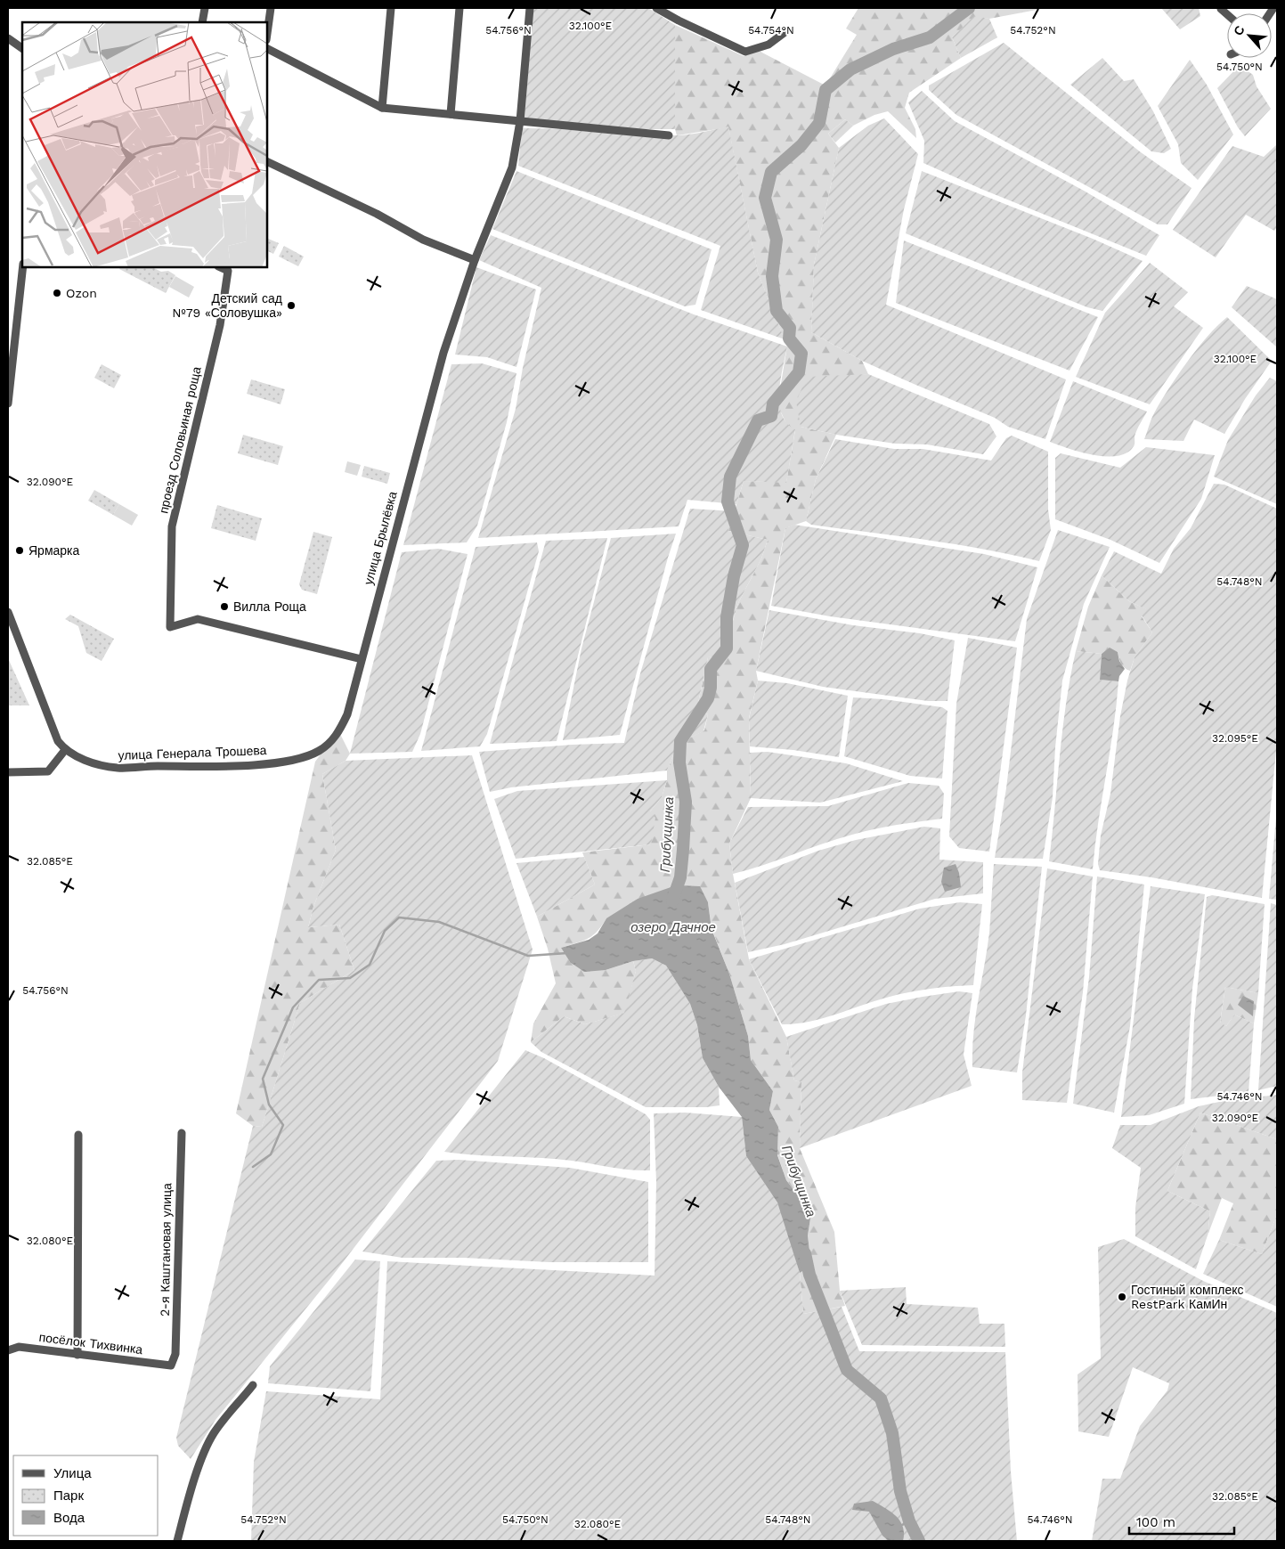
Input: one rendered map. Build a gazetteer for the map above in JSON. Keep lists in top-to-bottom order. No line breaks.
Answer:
{"streets":{"street":["проезд Соловьиная роща","улица Брылёвка","улица Генерала Трошева","2-я Каштановая улица","посёлок Тихвинка"]},"crossings":[["проезд Соловьиная роща","улица Брылёвка"],["улица Брылёвка","улица Генерала Трошева"],["2-я Каштановая улица","посёлок Тихвинка"]],"water":["Грибущинка","озеро Дачное"],"places":["Ozon","Детский сад №79 «Соловушка»","Ярмарка","Вилла Роща","Гостиный комплекс RestPark КамИн"],"legend":["Улица","Парк","Вода"],"scale_bar":"100 m","north":"top left","coordinates":["32.100°E","54.756°N","54.754°N","54.752°N","54.750°N","32.090°E","54.748°N","32.095°E","32.085°E","54.746°N","32.080°E"]}
